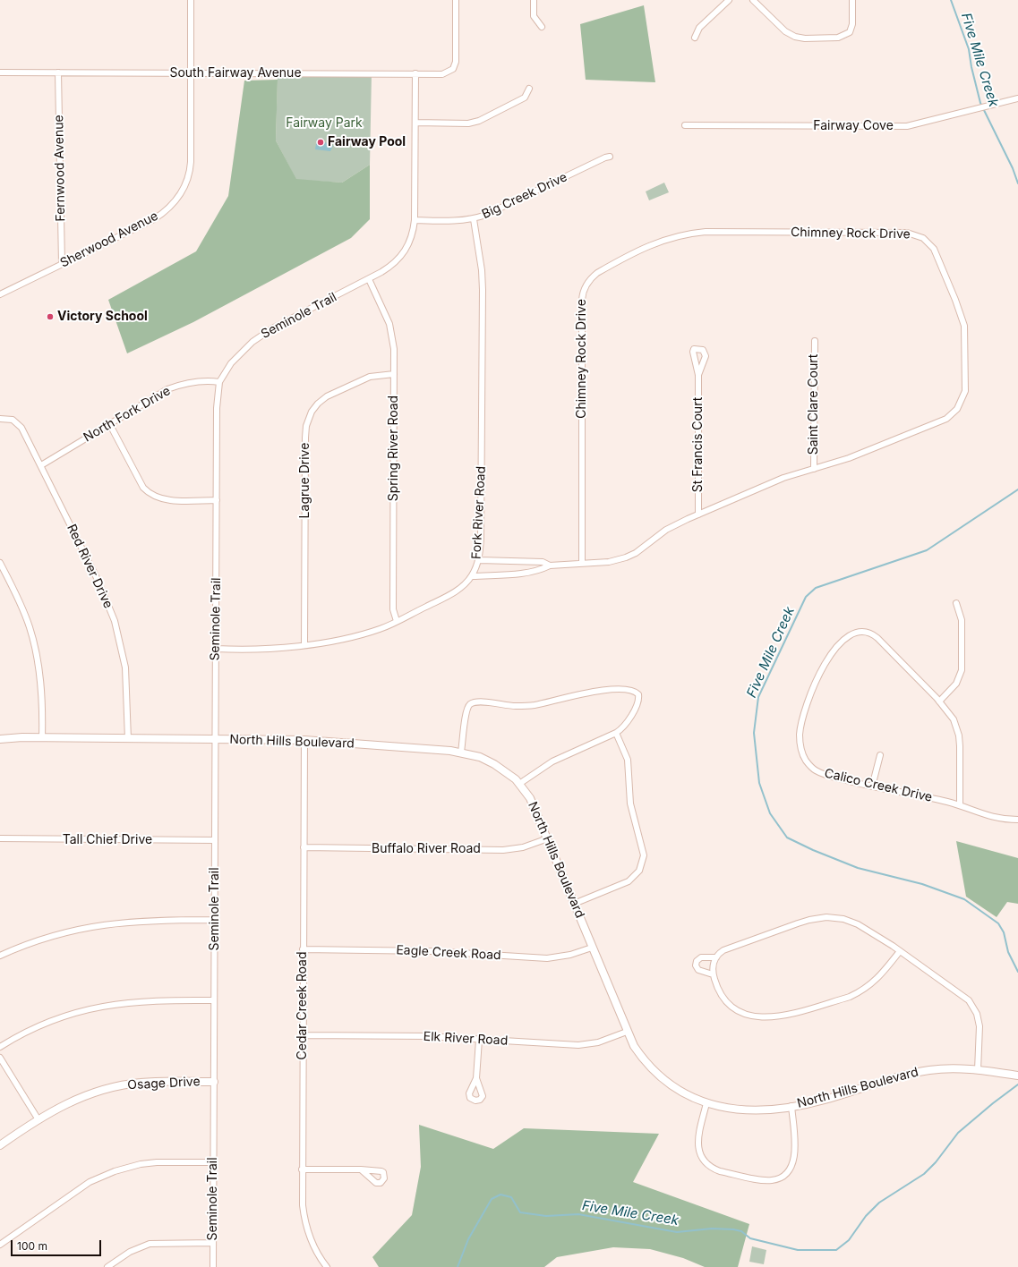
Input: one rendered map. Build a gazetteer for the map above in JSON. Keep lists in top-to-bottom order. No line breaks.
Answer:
{"streets":{"street":["South Fairway Avenue","Fairway Cove","Fernwood Avenue","Big Creek Drive","Chimney Rock Drive","Sherwood Avenue","Seminole Trail","Saint Clare Court","North Fork Drive","St Francis Court","Spring River Road","Lagrue Drive","Fork River Road","Red River Drive","North Hills Boulevard","Calico Creek Drive","Tall Chief Drive","Buffalo River Road","Eagle Creek Road","Cedar Creek Road","Elk River Road","Osage Drive"]},"crossings":[["South Fairway Avenue","Fernwood Avenue"],["South Fairway Avenue","Sherwood Avenue"],["South Fairway Avenue","Seminole Trail"],["Fernwood Avenue","Sherwood Avenue"],["Big Creek Drive","Seminole Trail"],["Big Creek Drive","Fork River Road"],["Chimney Rock Drive","Saint Clare Court"],["Chimney Rock Drive","St Francis Court"],["Chimney Rock Drive","Fork River Road"],["Seminole Trail","North Fork Drive"],["Seminole Trail","Spring River Road"],["Seminole Trail","Fork River Road"],["Seminole Trail","North Hills Boulevard"],["Seminole Trail","Tall Chief Drive"],["Seminole Trail","Osage Drive"],["North Fork Drive","Red River Drive"],["Spring River Road","Lagrue Drive"],["Spring River Road","Fork River Road"],["Lagrue Drive","Fork River Road"],["Red River Drive","North Hills Boulevard"],["North Hills Boulevard","Buffalo River Road"],["North Hills Boulevard","Eagle Creek Road"],["North Hills Boulevard","Cedar Creek Road"],["North Hills Boulevard","Elk River Road"],["Buffalo River Road","Cedar Creek Road"],["Eagle Creek Road","Cedar Creek Road"],["Cedar Creek Road","Elk River Road"]],"water":["Five Mile Creek"],"parks":["Fairway Park"],"places":["Fairway Pool","Victory School"],"scale_bar":"100 m"}
